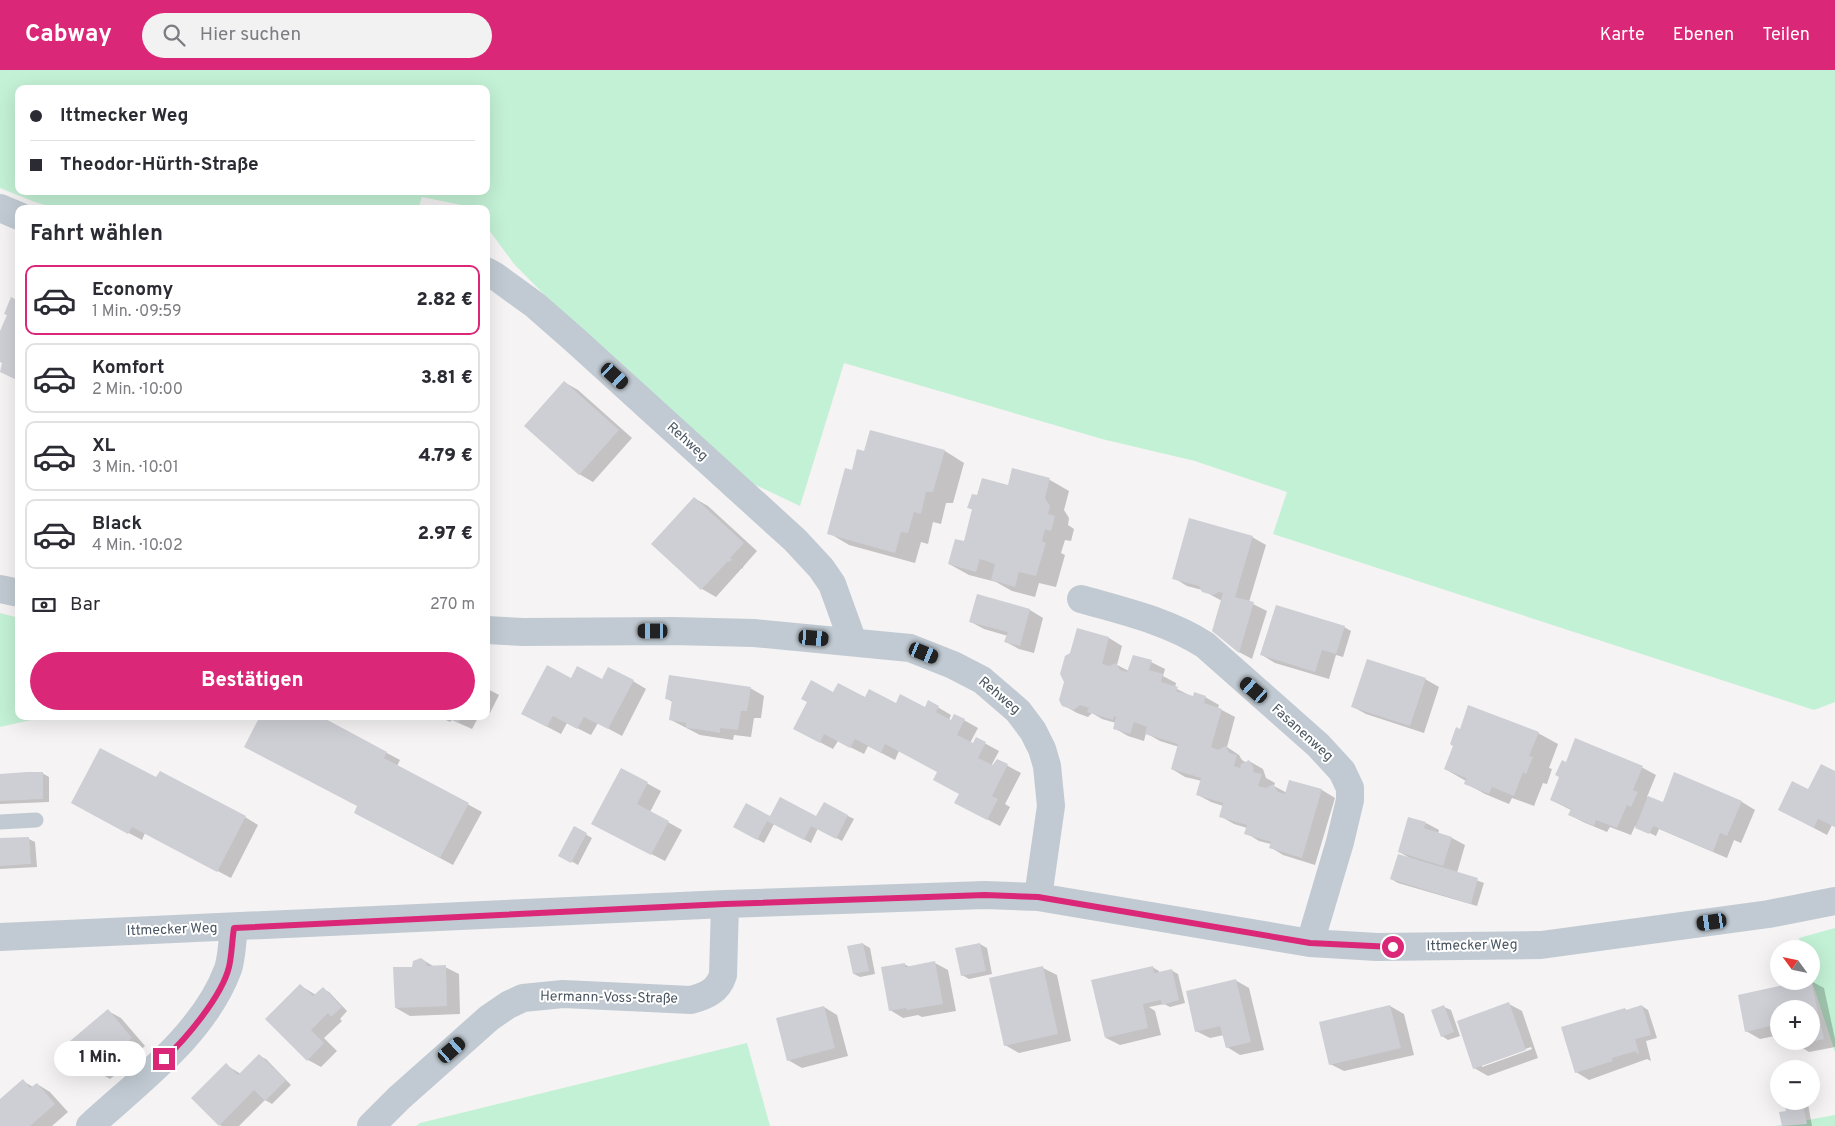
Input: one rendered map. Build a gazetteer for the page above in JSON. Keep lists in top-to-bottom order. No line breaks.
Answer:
{"streets":{"street":["Rehweg","Fasanenweg","Ittmecker Weg","Hermann-Voss-Straße"]},"crossings":[["Rehweg","Ittmecker Weg"],["Fasanenweg","Ittmecker Weg"],["Ittmecker Weg","Hermann-Voss-Straße"]],"north":"top left","page":{"header":"Cabway","search":"Hier suchen","nav":["Karte","Ebenen","Teilen"],"banner":["Ittmecker Weg","Theodor-Hürth-Straße"],"heading":"Fahrt wählen","list":[{"name":"Economy","note":"1 Min. · 09:59","value":"2.82 €"},{"name":"Komfort","note":"2 Min. · 10:00","value":"3.81 €"},{"name":"XL","note":"3 Min. · 10:01","value":"4.79 €"},{"name":"Black","note":"4 Min. · 10:02","value":"2.97 €"}],"pay":["Bar","270 m"],"buttons":"Bestätigen","map_buttons":["+","−"],"bubble":"1 Min."}}
